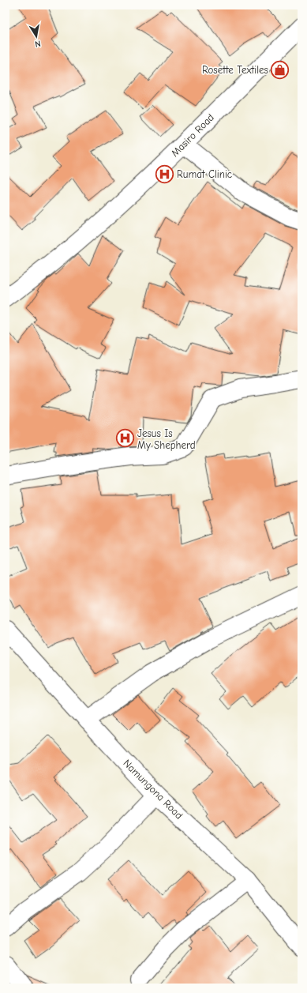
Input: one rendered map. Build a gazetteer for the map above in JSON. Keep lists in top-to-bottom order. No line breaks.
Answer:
{"streets":{"street":["Masiro Road","Namungona Road"]},"places":{"shop":["Rosette Textiles"],"hospital":["Rumat Clinic","Jesus Is My Shepherd"]},"north":"bottom"}
